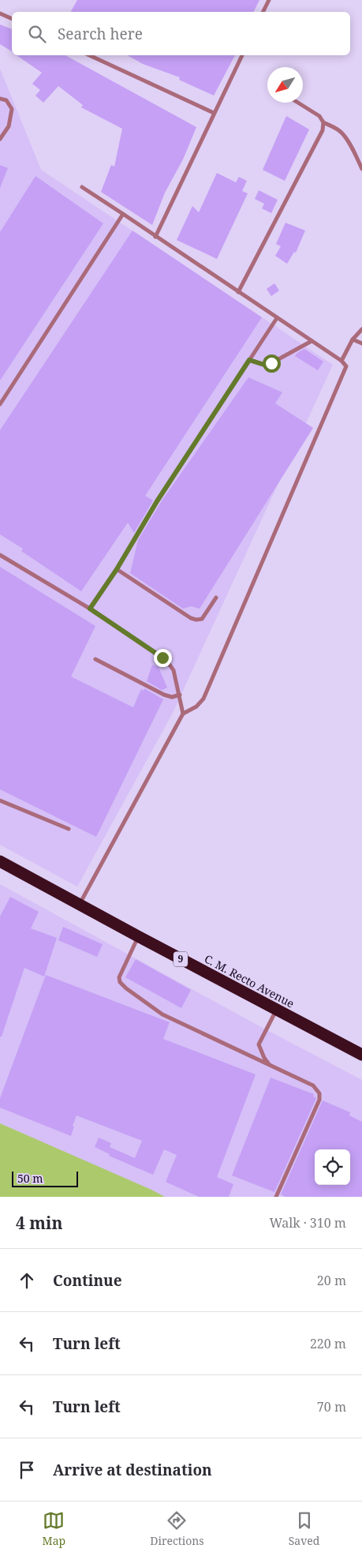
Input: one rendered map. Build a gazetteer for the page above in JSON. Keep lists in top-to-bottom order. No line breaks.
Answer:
{"streets":{"highway":["9","C. M. Recto Avenue"]},"scale_bar":"50 m","north":"bottom left","page":{"search":"Search here","scale":"50 m","heading":["4 min","Walk · 310 m"],"list":[["Continue","20 m"],["Turn left","220 m"],["Turn left","70 m"],"Arrive at destination"],"nav":["Map","Directions","Saved"]}}
